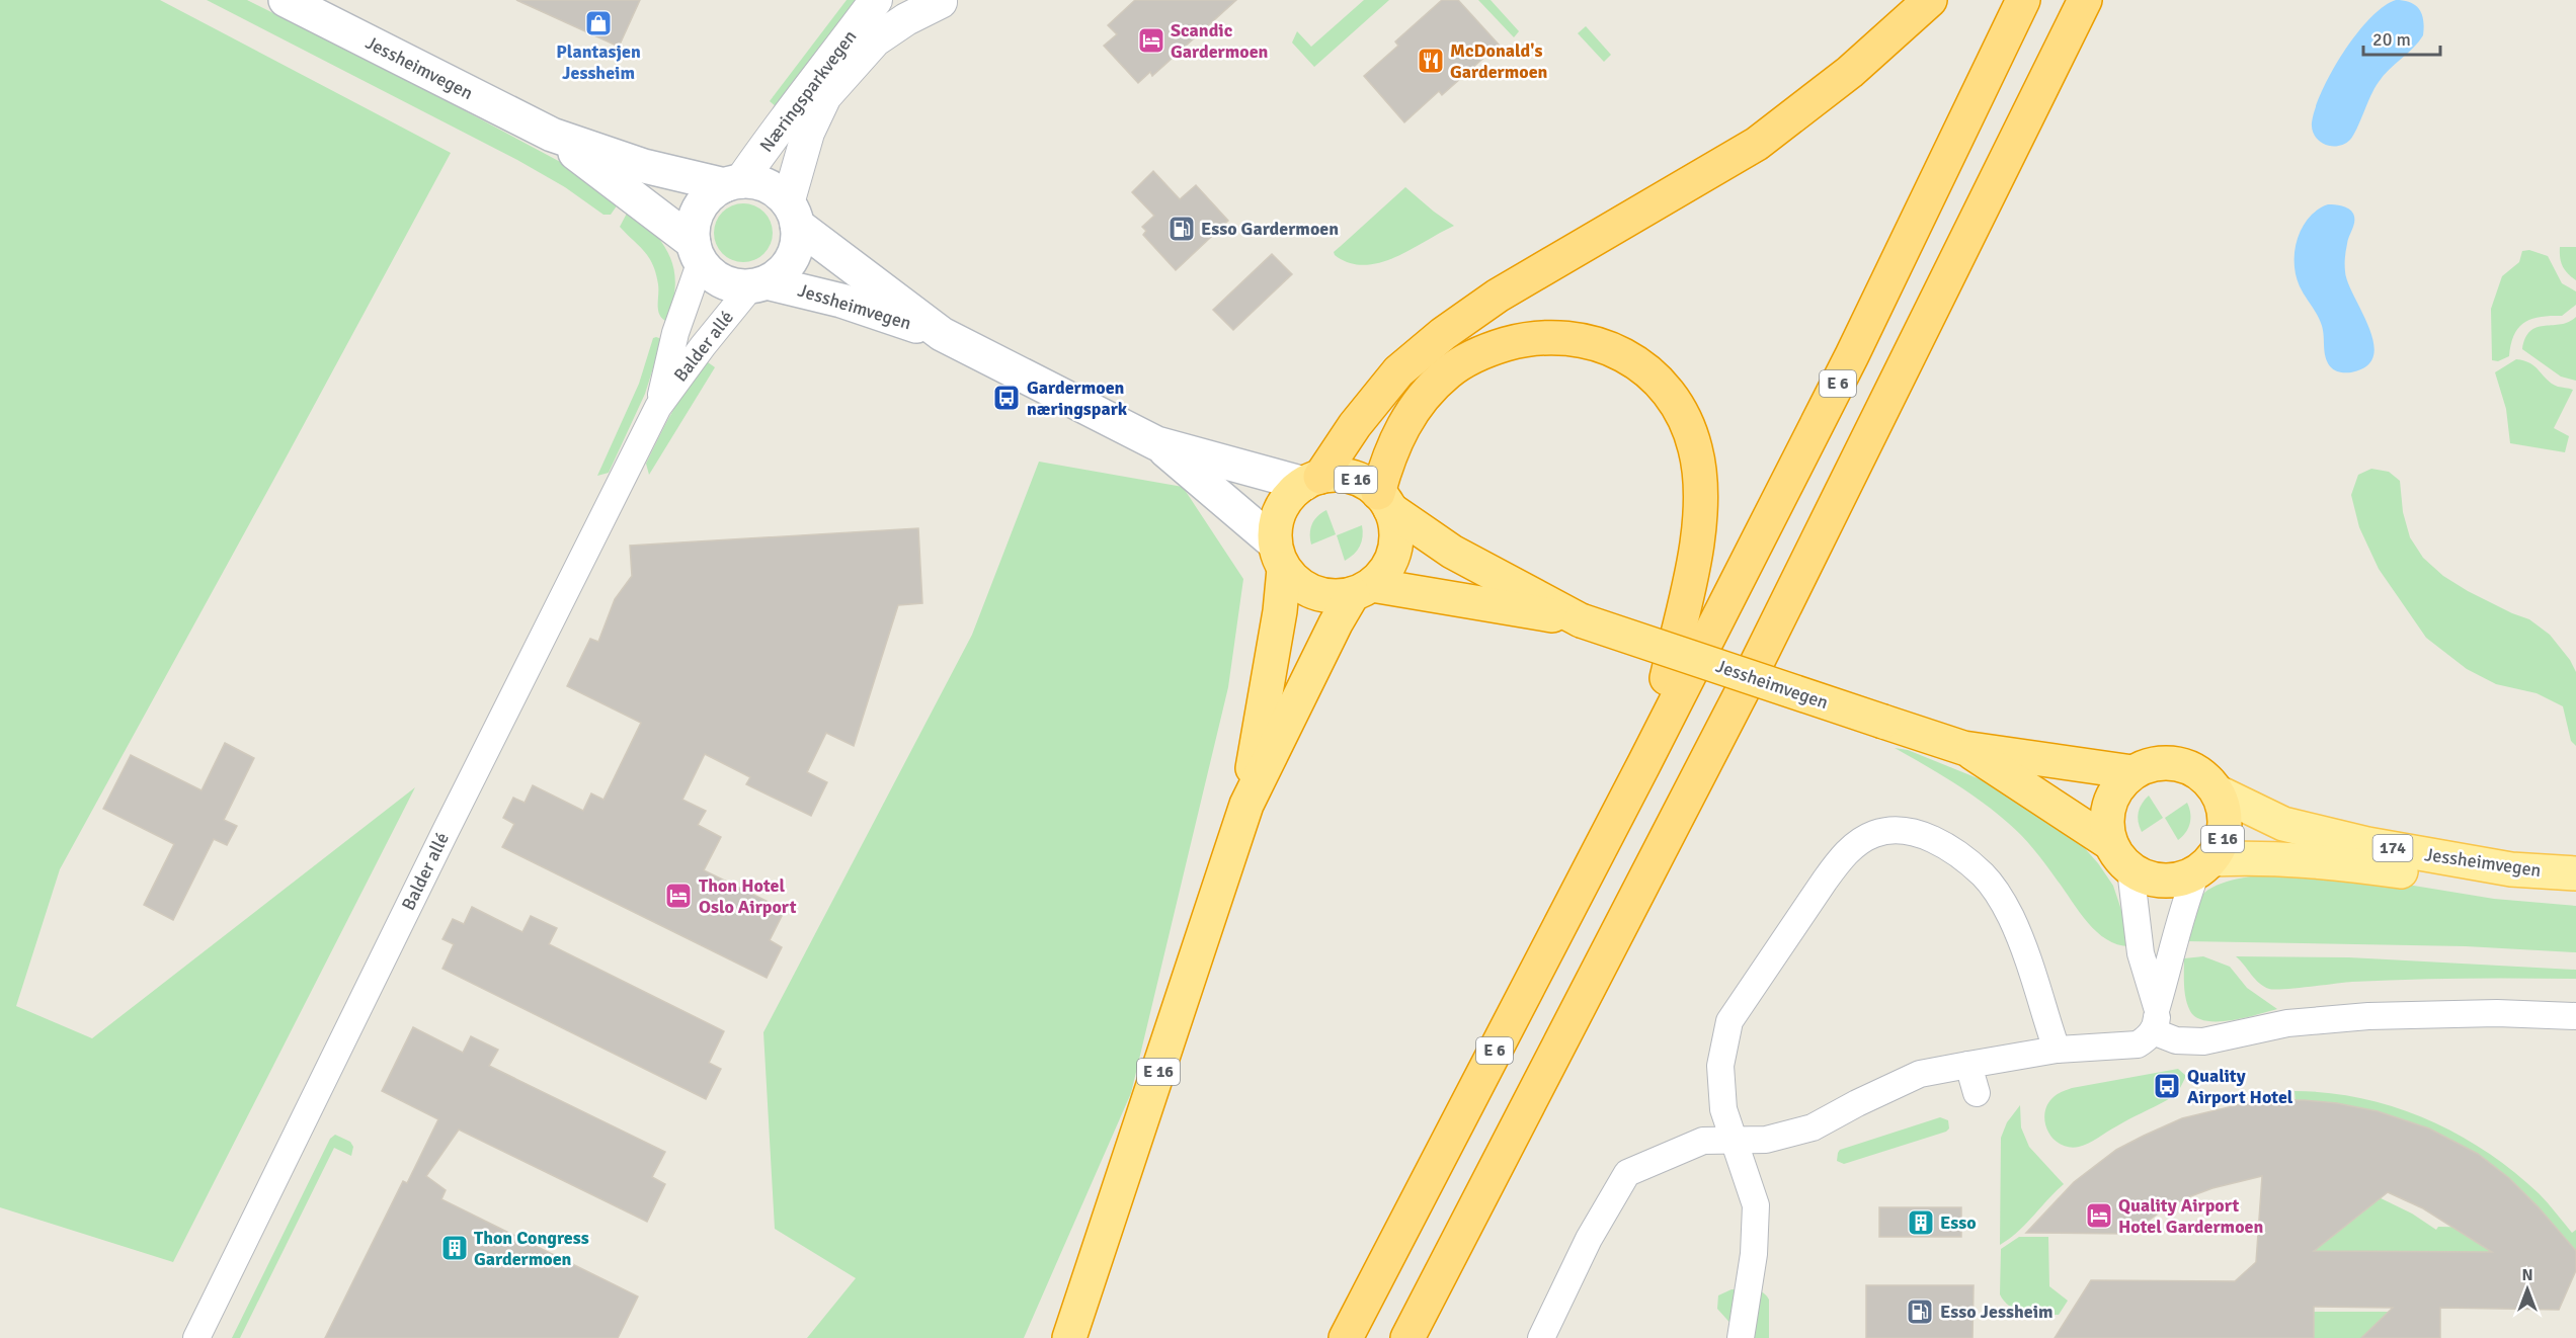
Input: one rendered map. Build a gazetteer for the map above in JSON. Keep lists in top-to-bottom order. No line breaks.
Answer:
{"streets":{"highway":["Jessheimvegen","E 6","E 16"],"main road":["174"],"street":["Næringsparkvegen","Balder allé"]},"crossings":[["Jessheimvegen","Næringsparkvegen"],["Jessheimvegen","Balder allé"],["Jessheimvegen","E 6"],["Jessheimvegen","E 16"],["Næringsparkvegen","Balder allé"],["E 6","E 16"]],"places":{"shop":["Plantasjen Jessheim"],"hotel":["Scandic Gardermoen","Thon Hotel Oslo Airport","Quality Airport Hotel Gardermoen"],"restaurant":["McDonald's Gardermoen"],"fuel station":["Esso Gardermoen","Esso Jessheim"],"bus stop":["Gardermoen næringspark","Quality Airport Hotel"],"building":["Esso","Thon Congress Gardermoen"]},"scale_bar":"20 m","north":"top"}
